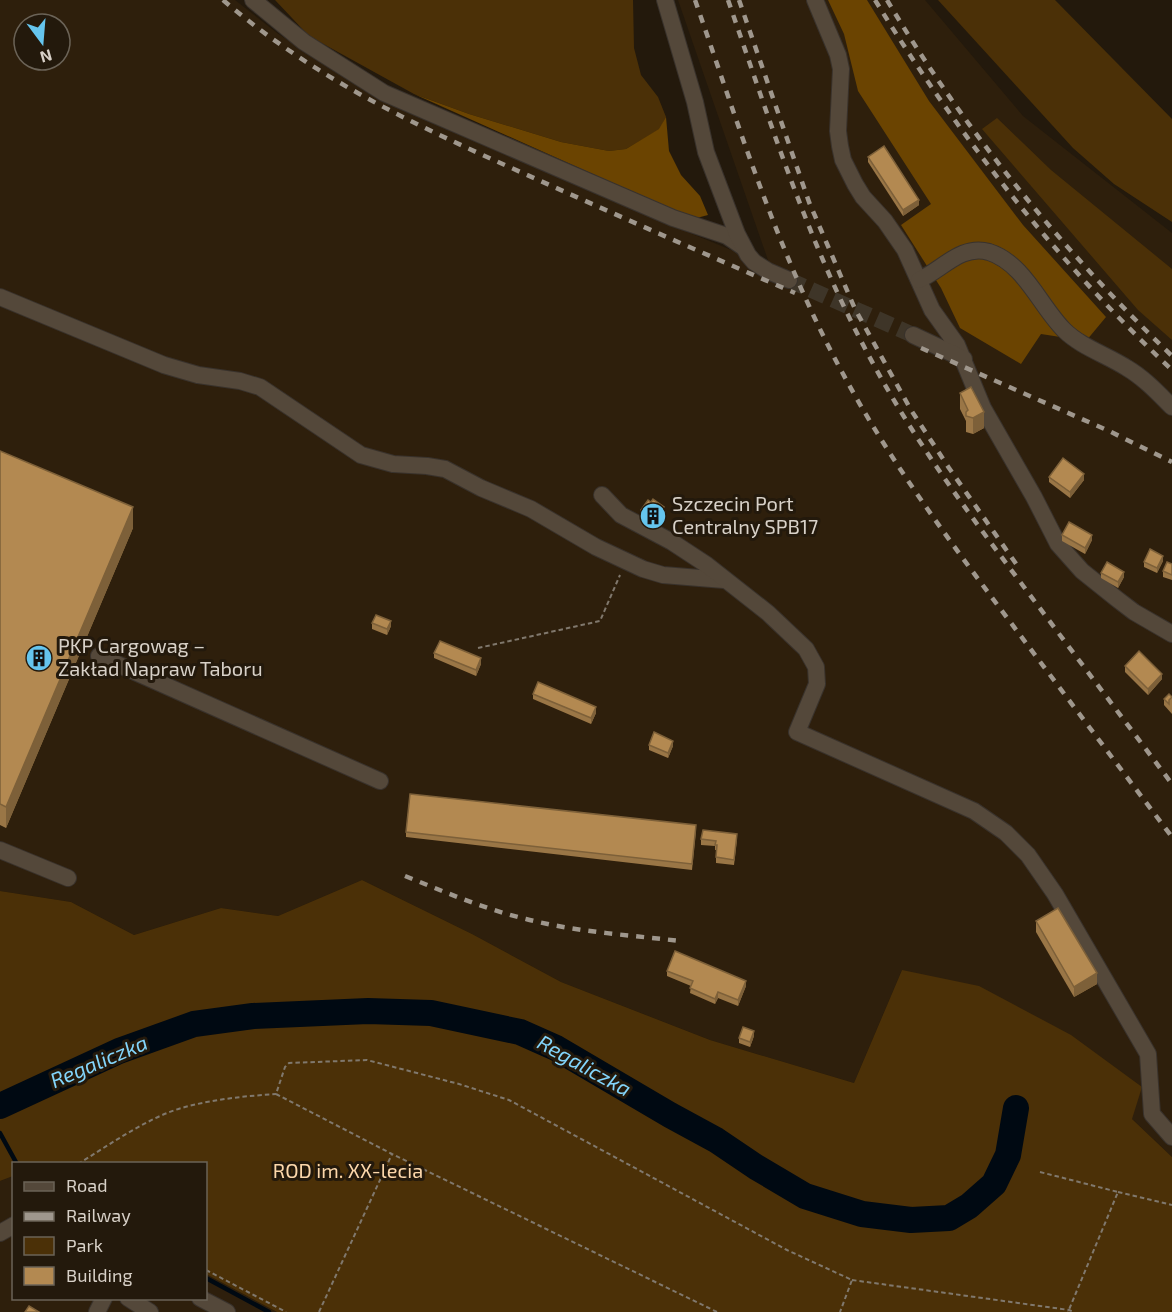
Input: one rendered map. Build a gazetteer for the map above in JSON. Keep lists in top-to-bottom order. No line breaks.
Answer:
{"water":["Regaliczka"],"parks":["ROD im. XX-lecia"],"places":{"building":["Szczecin Port Centralny SPB17","PKP Cargowag – Zakład Napraw Taboru"]},"legend":["Road","Railway","Park","Building"],"north":"bottom"}
